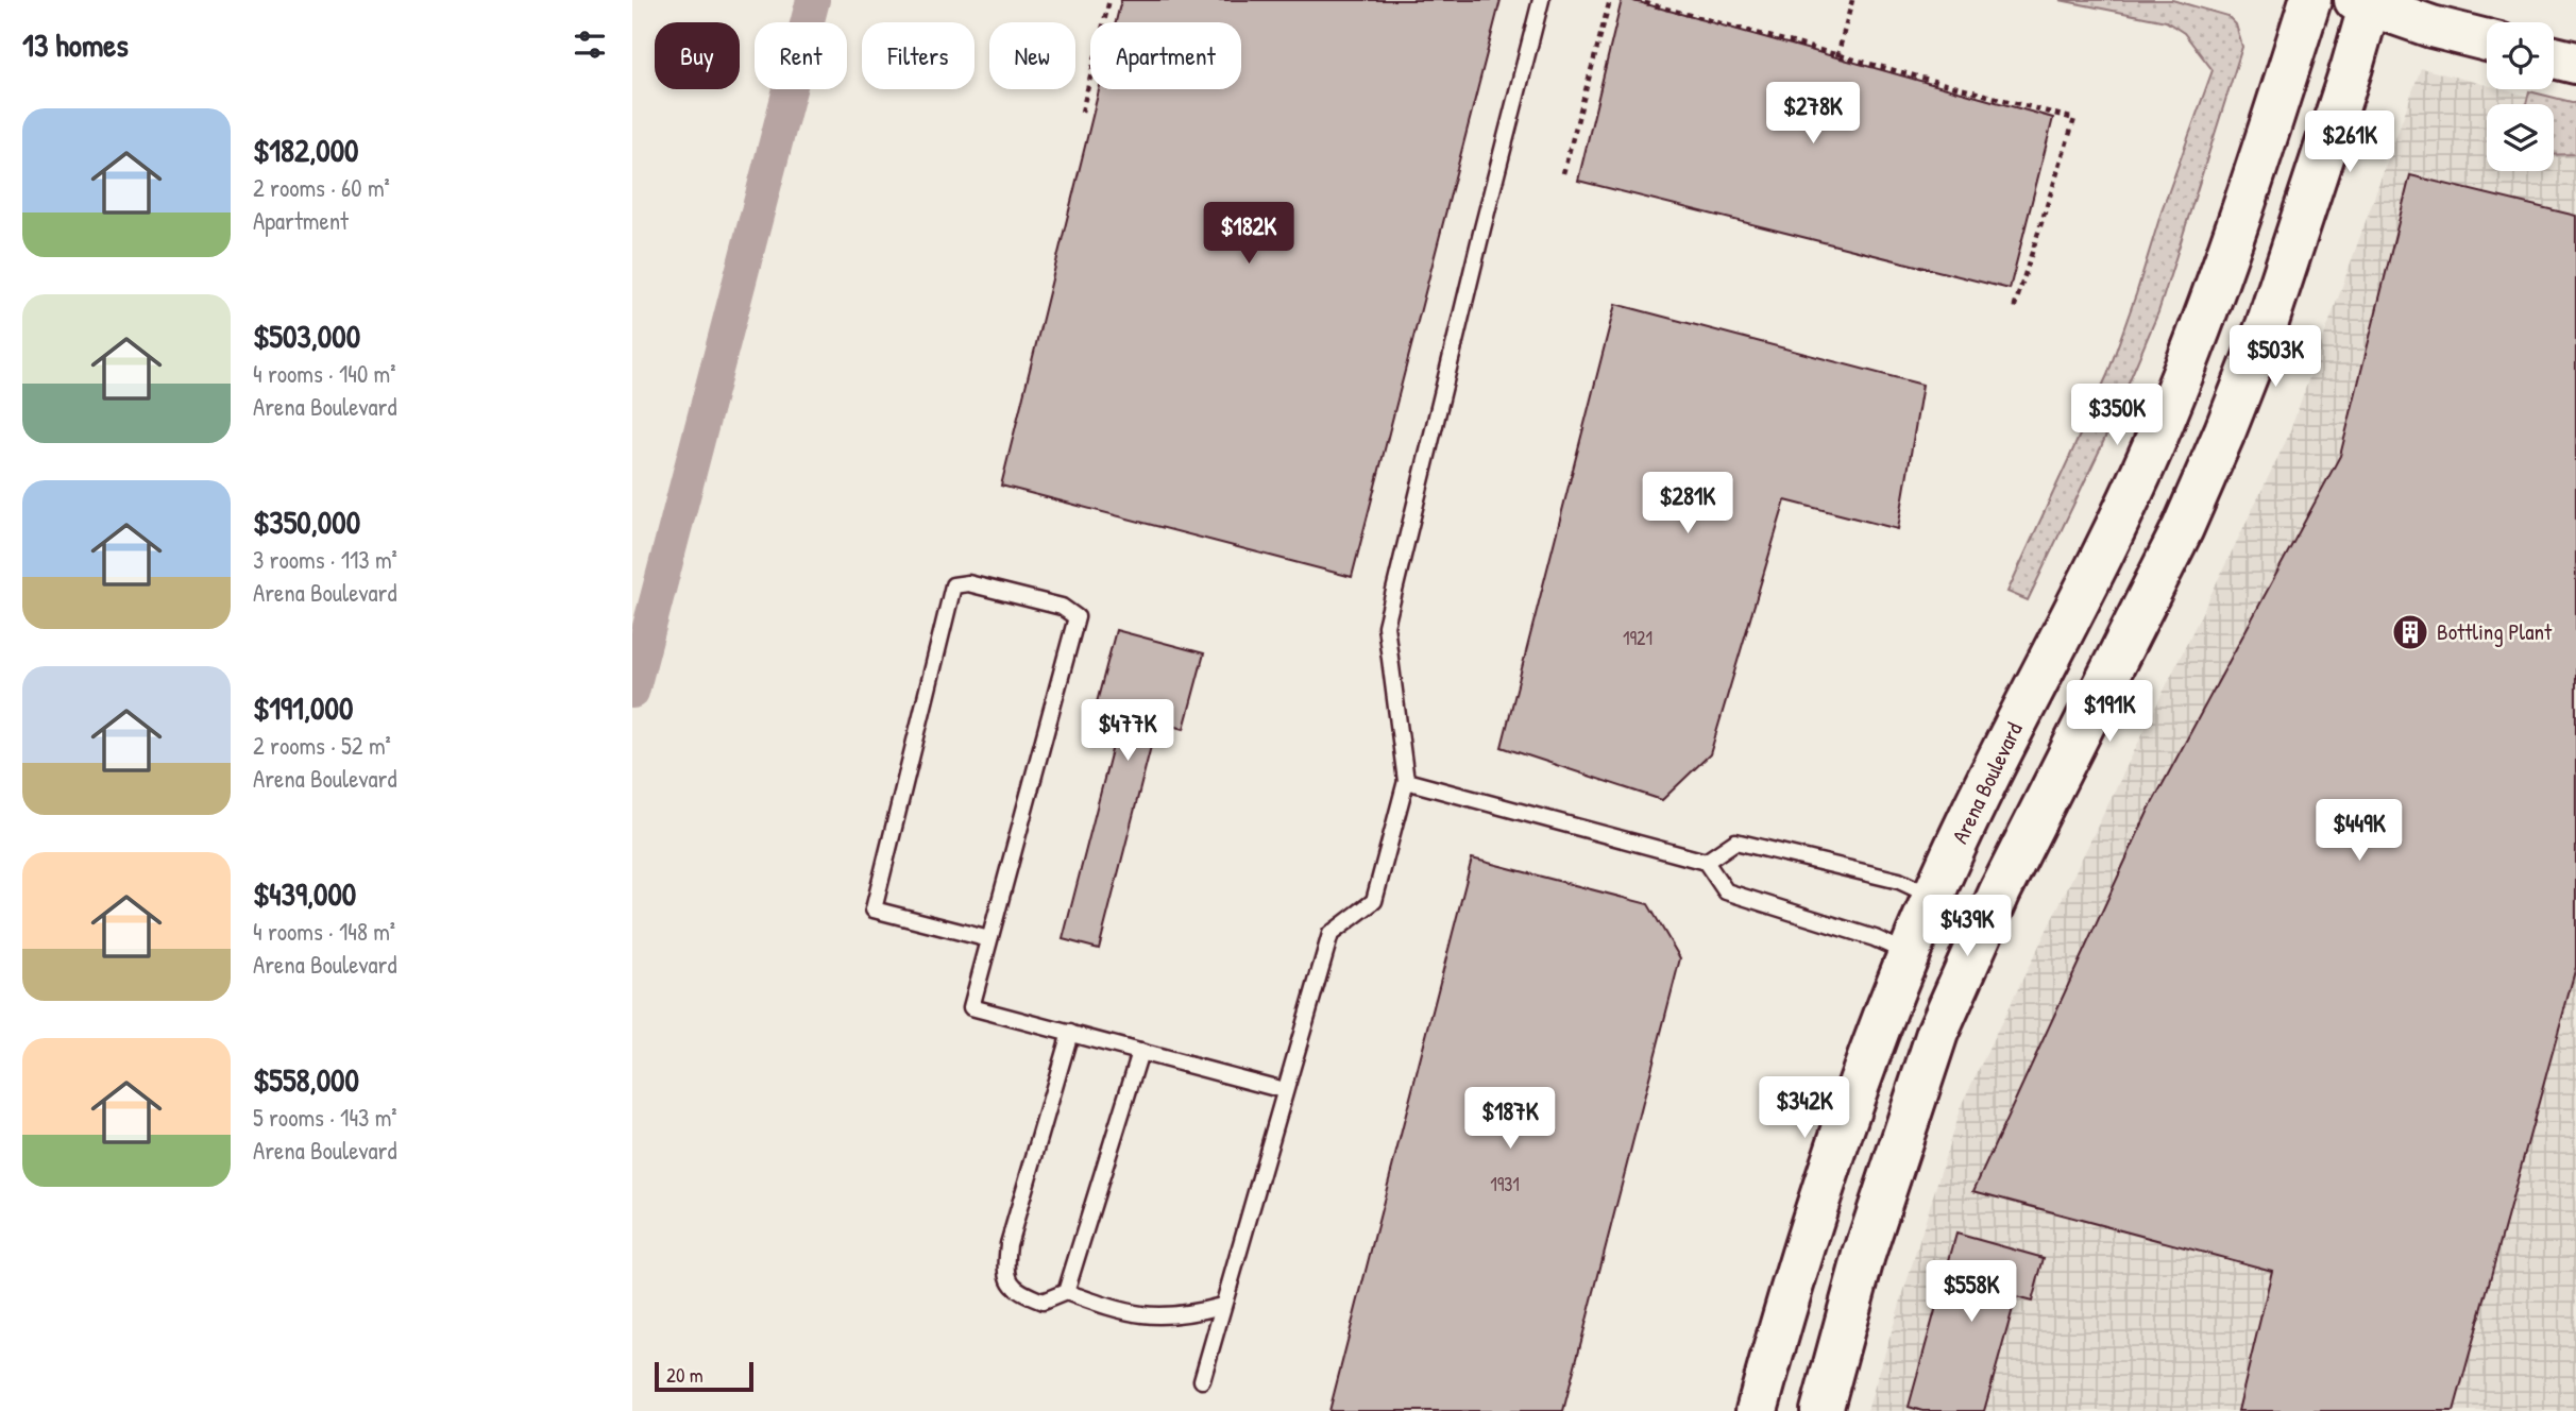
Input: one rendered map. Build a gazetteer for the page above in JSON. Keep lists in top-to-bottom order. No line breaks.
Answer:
{"streets":{"main road":["Arena Boulevard"]},"places":{"building":["Bottling Plant"]},"house_numbers":["1921","1931"],"scale_bar":"20 m","page":{"heading":"13 homes","chip":["Buy","Rent","Filters","New","Apartment"],"price":["$278K","$261K","$182K","$503K","$350K","$281K","$191K","$477K","$449K","$439K","$342K","$187K","$558K"],"list":[{"name":"$182,000","note":"2 rooms · 60 m² · Apartment"},{"name":"$503,000","note":"4 rooms · 140 m² · Arena Boulevard"},{"name":"$350,000","note":"3 rooms · 113 m² · Arena Boulevard"},{"name":"$191,000","note":"2 rooms · 52 m² · Arena Boulevard"},{"name":"$439,000","note":"4 rooms · 148 m² · Arena Boulevard"},{"name":"$558,000","note":"5 rooms · 143 m² · Arena Boulevard"}],"scale":"20 m"}}
